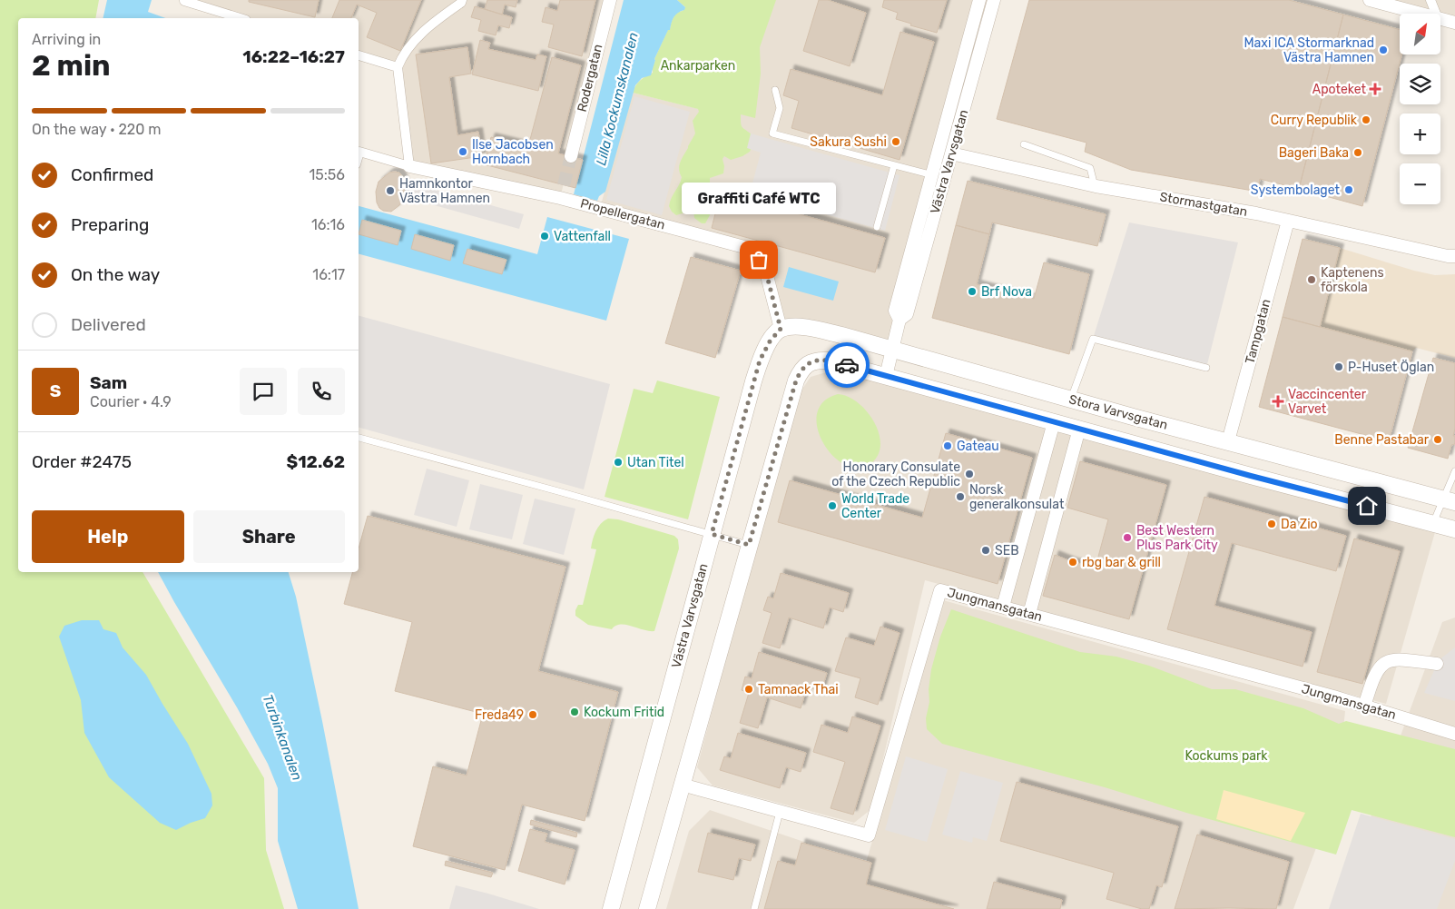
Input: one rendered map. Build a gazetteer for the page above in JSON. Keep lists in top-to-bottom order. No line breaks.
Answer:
{"streets":{"street":["Rodergatan","Västra Varvsgatan","Stormastgatan","Propellergatan","Tampgatan","Stora Varvsgatan","Jungmansgatan"]},"crossings":[["Västra Varvsgatan","Stormastgatan"],["Västra Varvsgatan","Propellergatan"],["Västra Varvsgatan","Stora Varvsgatan"],["Stormastgatan","Tampgatan"],["Propellergatan","Stora Varvsgatan"],["Tampgatan","Stora Varvsgatan"]],"water":["Lilla Kockumskanalen","Turbinkanalen"],"parks":["Ankarparken","Kockums park"],"places":{"other":["Maxi ICA Stormarknad Västra Hamnen","Curry Republik","Sakura Sushi","Ilse Jacobsen Hornbach","Bageri Baka","Systembolaget","Hamnkontor Västra Hamnen","Vattenfall","Graffiti Café WTC","Kaptenens förskola","Brf Nova","P-Huset Öglan","Benne Pastabar","Gateau","Utan Titel","Honorary Consulate of the Czech Republic","Norsk generalkonsulat","World Trade Center","Da Zio","Best Western Plus Park City","SEB","rbg bar & grill","Tamnack Thai","Kockum Fritid","Freda49"],"health":["Apoteket","Vaccincenter Varvet"]},"north":"top right","page":{"map_buttons":["+","−"],"heading":["2 min","Arriving in","16:22–16:27"],"panel":["Sam","Courier · 4.9","Order #2475","$12.62"],"bar":"On the way · 220 m","list":[["Confirmed","15:56"],["Preparing","16:16"],["On the way","16:17"],"Delivered"],"bubble":"Graffiti Café WTC","round":"S","buttons":["Help","Share"]}}
